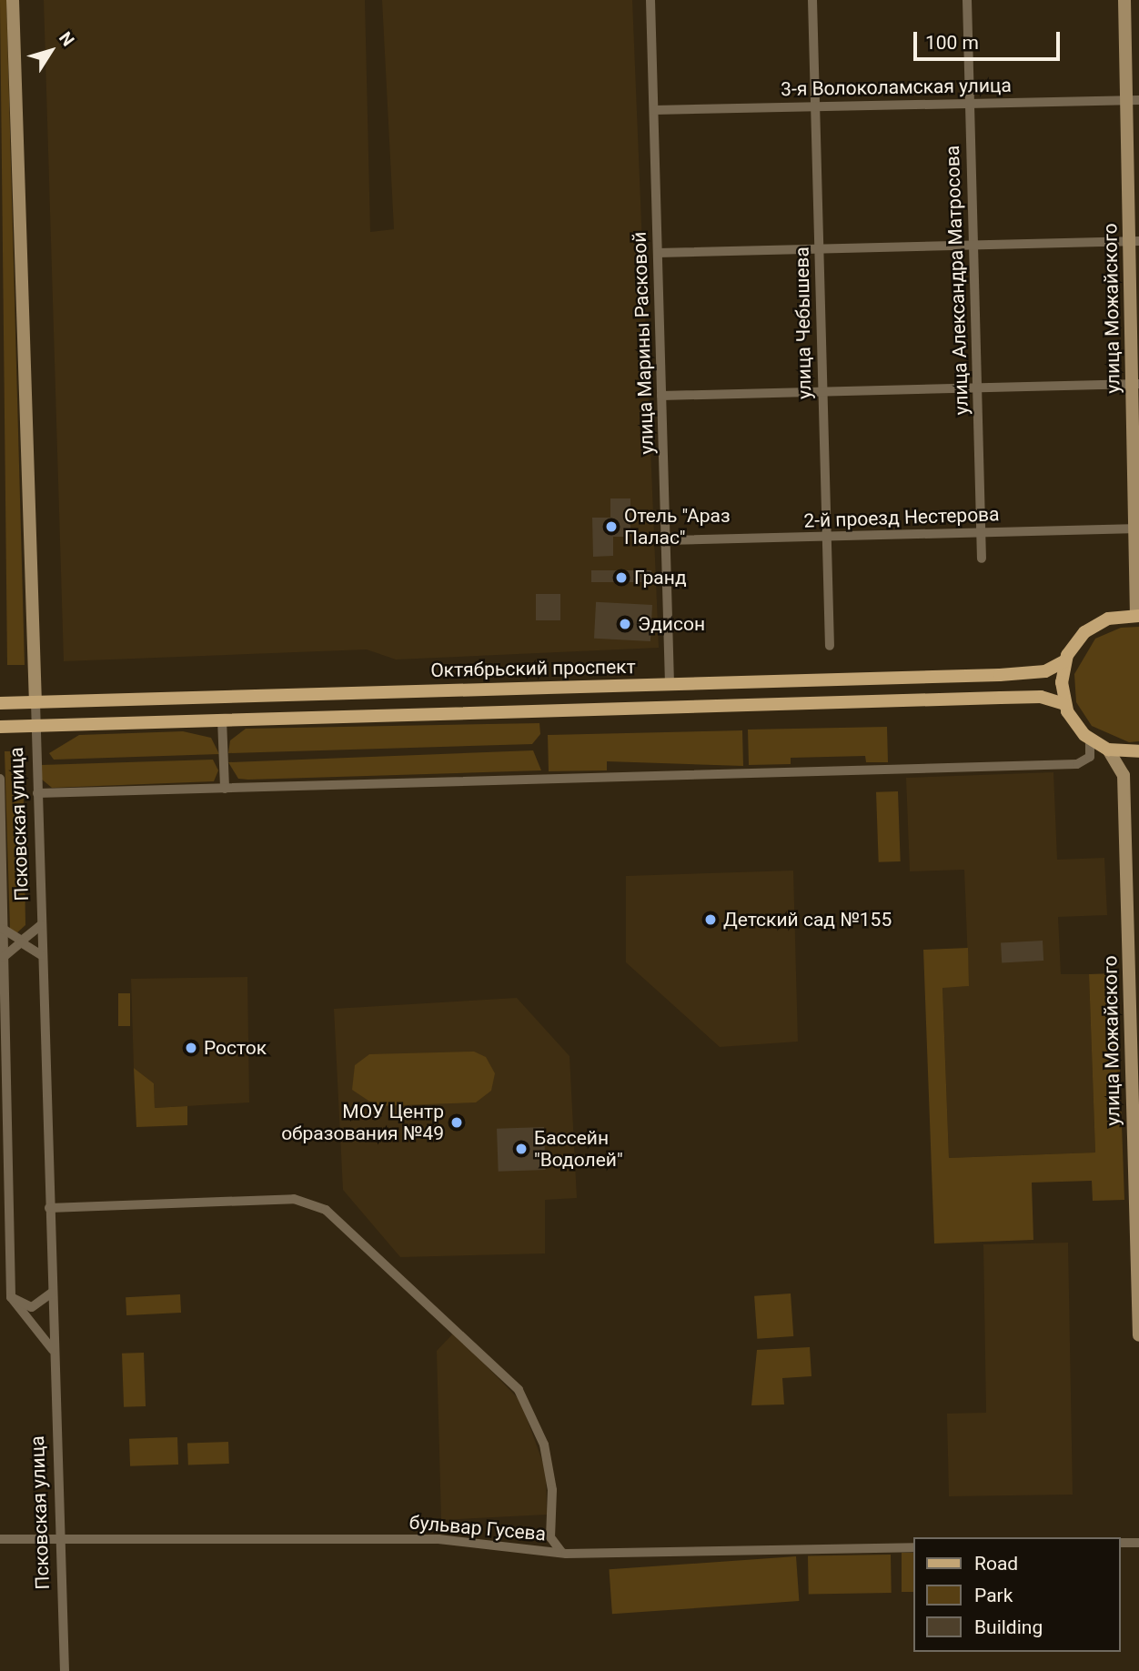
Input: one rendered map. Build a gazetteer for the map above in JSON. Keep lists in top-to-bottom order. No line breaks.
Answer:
{"streets":{"main road":["улица Можайского","Октябрьский проспект","Псковская улица"],"street":["3-я Волоколамская улица","улица Александра Матросова","улица Чебышева","улица Марины Расковой","2-й проезд Нестерова","бульвар Гусева"]},"crossings":[["3-я Волоколамская улица","улица Александра Матросова"],["3-я Волоколамская улица","улица Можайского"],["3-я Волоколамская улица","улица Чебышева"],["3-я Волоколамская улица","улица Марины Расковой"],["улица Александра Матросова","2-й проезд Нестерова"],["улица Можайского","2-й проезд Нестерова"],["улица Чебышева","2-й проезд Нестерова"],["улица Марины Расковой","2-й проезд Нестерова"],["улица Марины Расковой","Октябрьский проспект"],["Октябрьский проспект","Псковская улица"],["Псковская улица","бульвар Гусева"]],"places":["Отель \"Араз Палас\"","Гранд","Эдисон","Детский сад №155","Росток","МОУ Центр образования №49","Бассейн \"Водолей\""],"legend":["Road","Park","Building"],"scale_bar":"100 m","north":"top right"}
